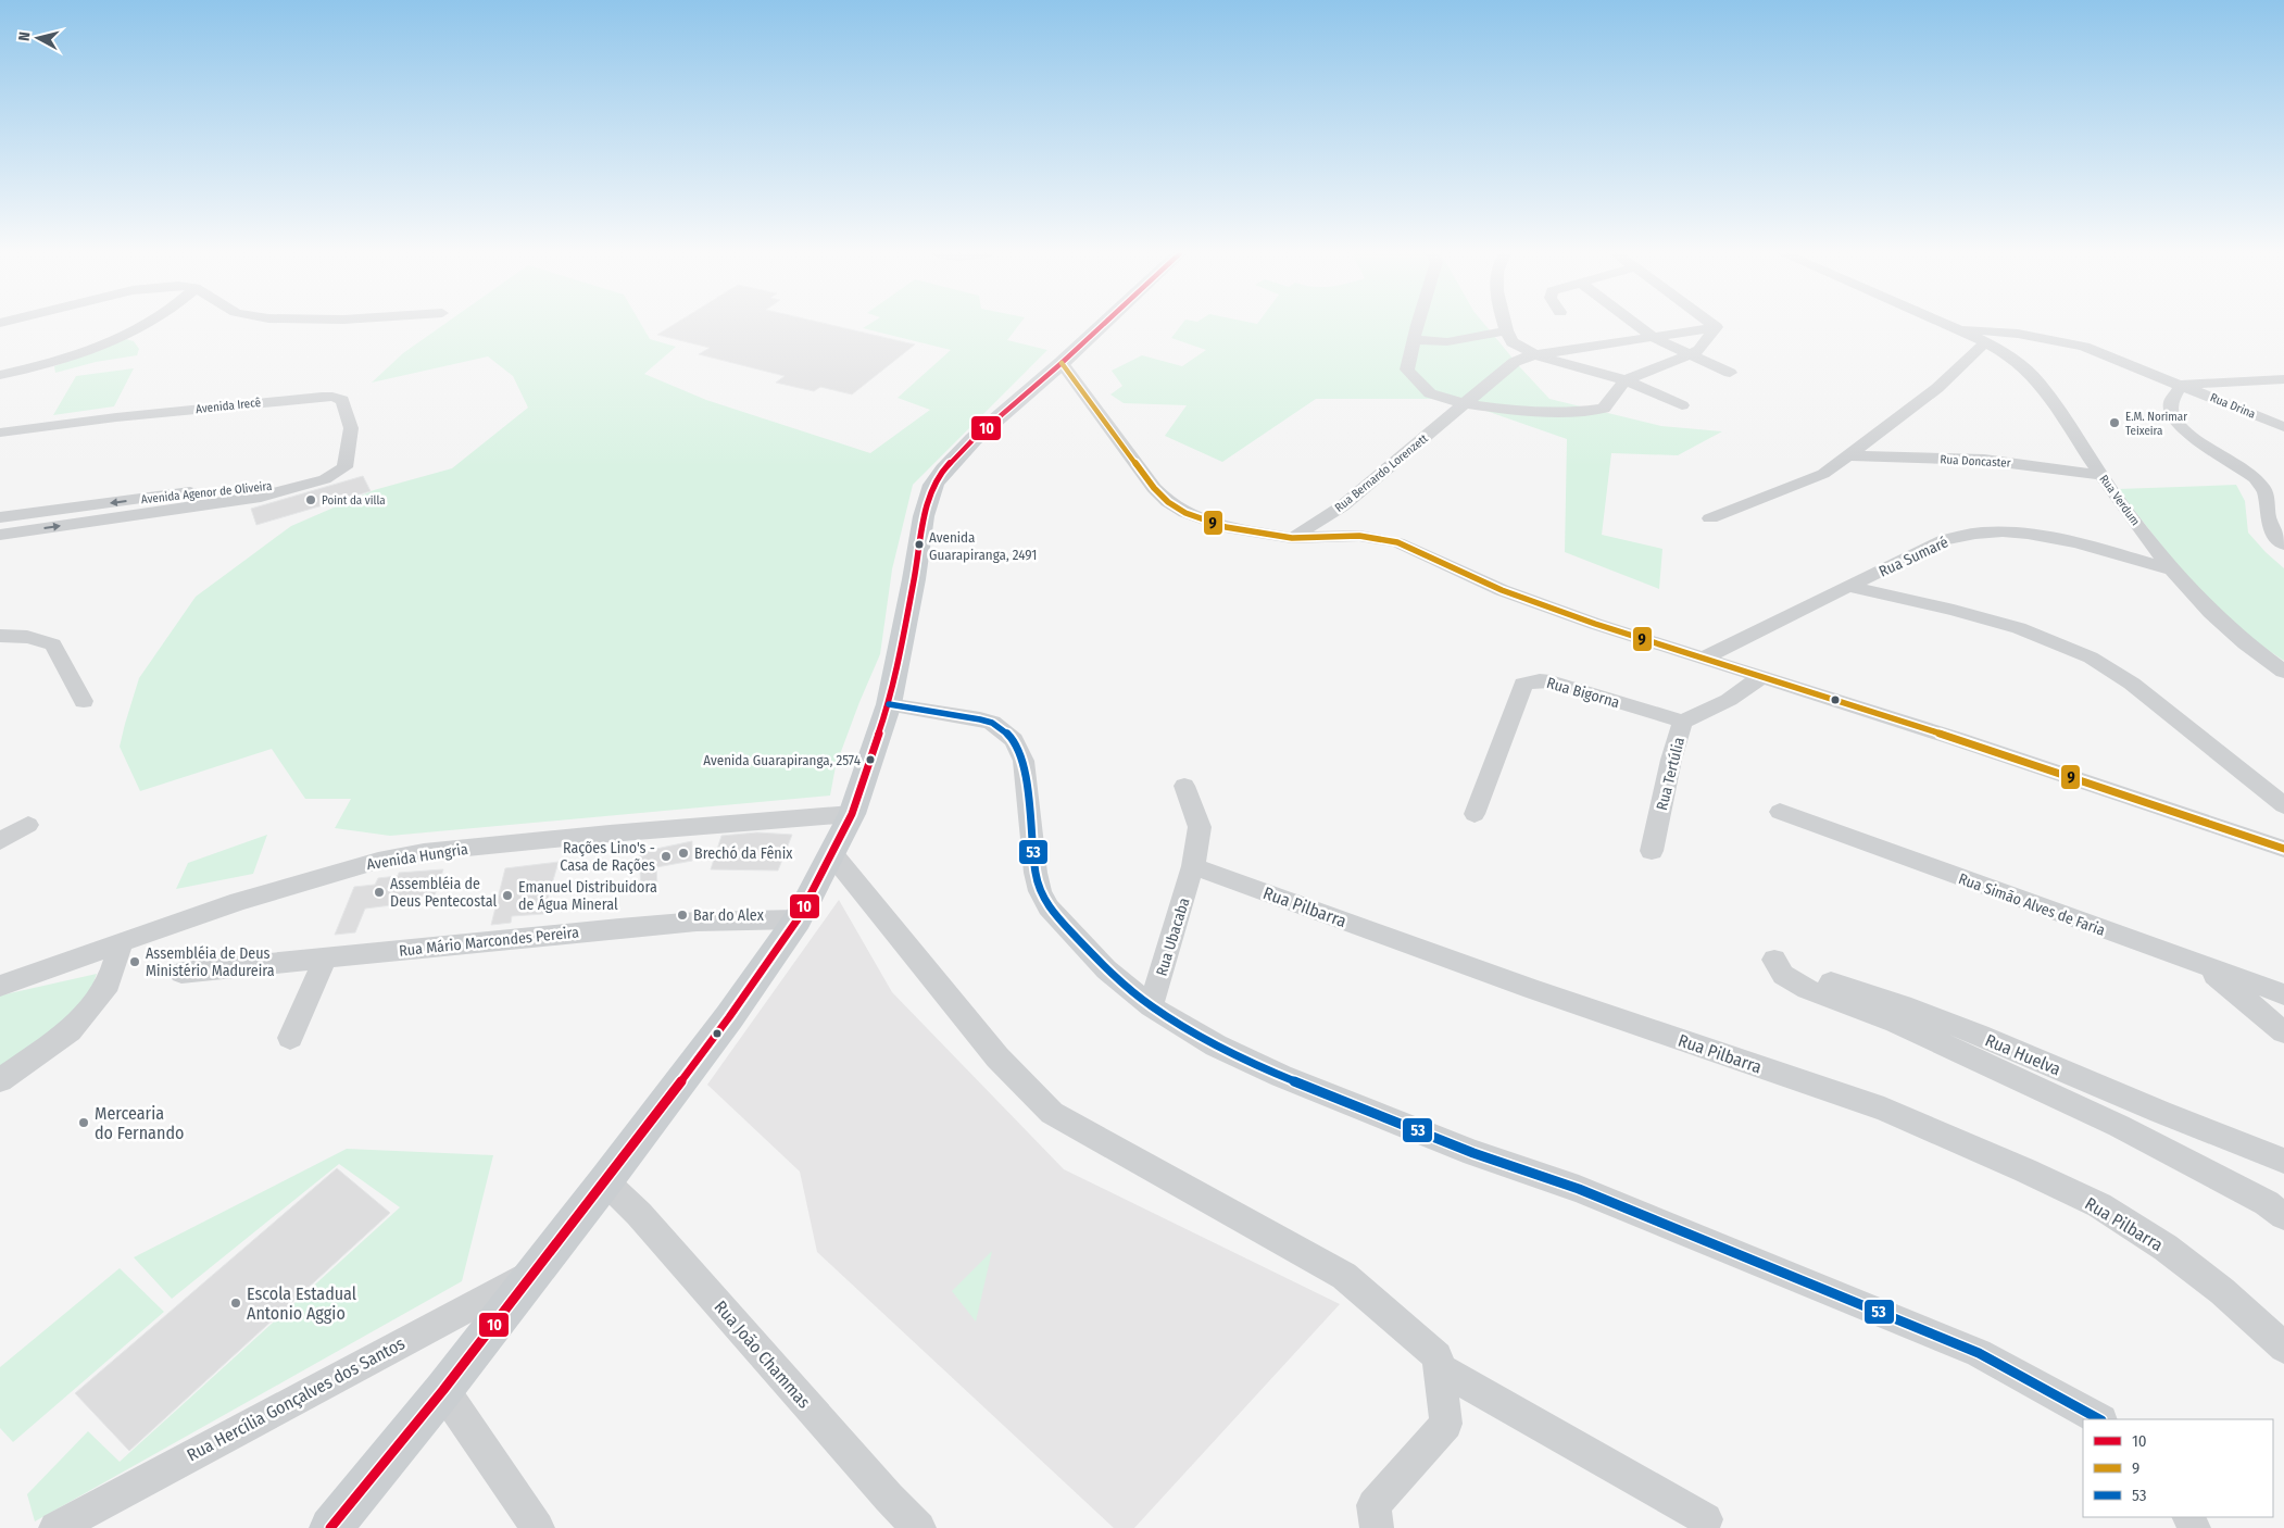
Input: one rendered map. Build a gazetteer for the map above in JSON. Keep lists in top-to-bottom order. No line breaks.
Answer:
{"streets":{"street":["Avenida Irecê","Rua Drina","Rua Doncaster","Rua Bernardo Lorenzett","Avenida Agenor de Oliveira","Rua Verdum","Rua Sumaré","Rua Bigorna","Rua Tertúlia","Avenida Hungria","Rua Simão Alves de Faria","Rua Pilbarra","Rua Ubacaba","Rua Mário Marcondes Pereira","Rua Huelva","Rua João Chammas","Rua Hercília Gonçalves dos Santos"]},"crossings":[["Avenida Irecê","Avenida Agenor de Oliveira"],["Rua Drina","Rua Verdum"],["Rua Doncaster","Rua Verdum"],["Rua Verdum","Rua Sumaré"],["Rua Bigorna","Rua Tertúlia"],["Rua Pilbarra","Rua Ubacaba"]],"places":["E.M. Norimar Teixeira","Point da villa","Avenida Guarapiranga, 2491","Avenida Guarapiranga, 2574","Brechó da Fênix","Rações Lino's - Casa de Rações","Assembléia de Deus Pentecostal","Emanuel Distribuidora de Água Mineral","Bar do Alex","Assembléia de Deus Ministério Madureira","Mercearia do Fernando","Escola Estadual Antonio Aggio"],"lines":["transit line 10","transit line 9","transit line 53"],"legend":["10","9","53"],"north":"left"}
